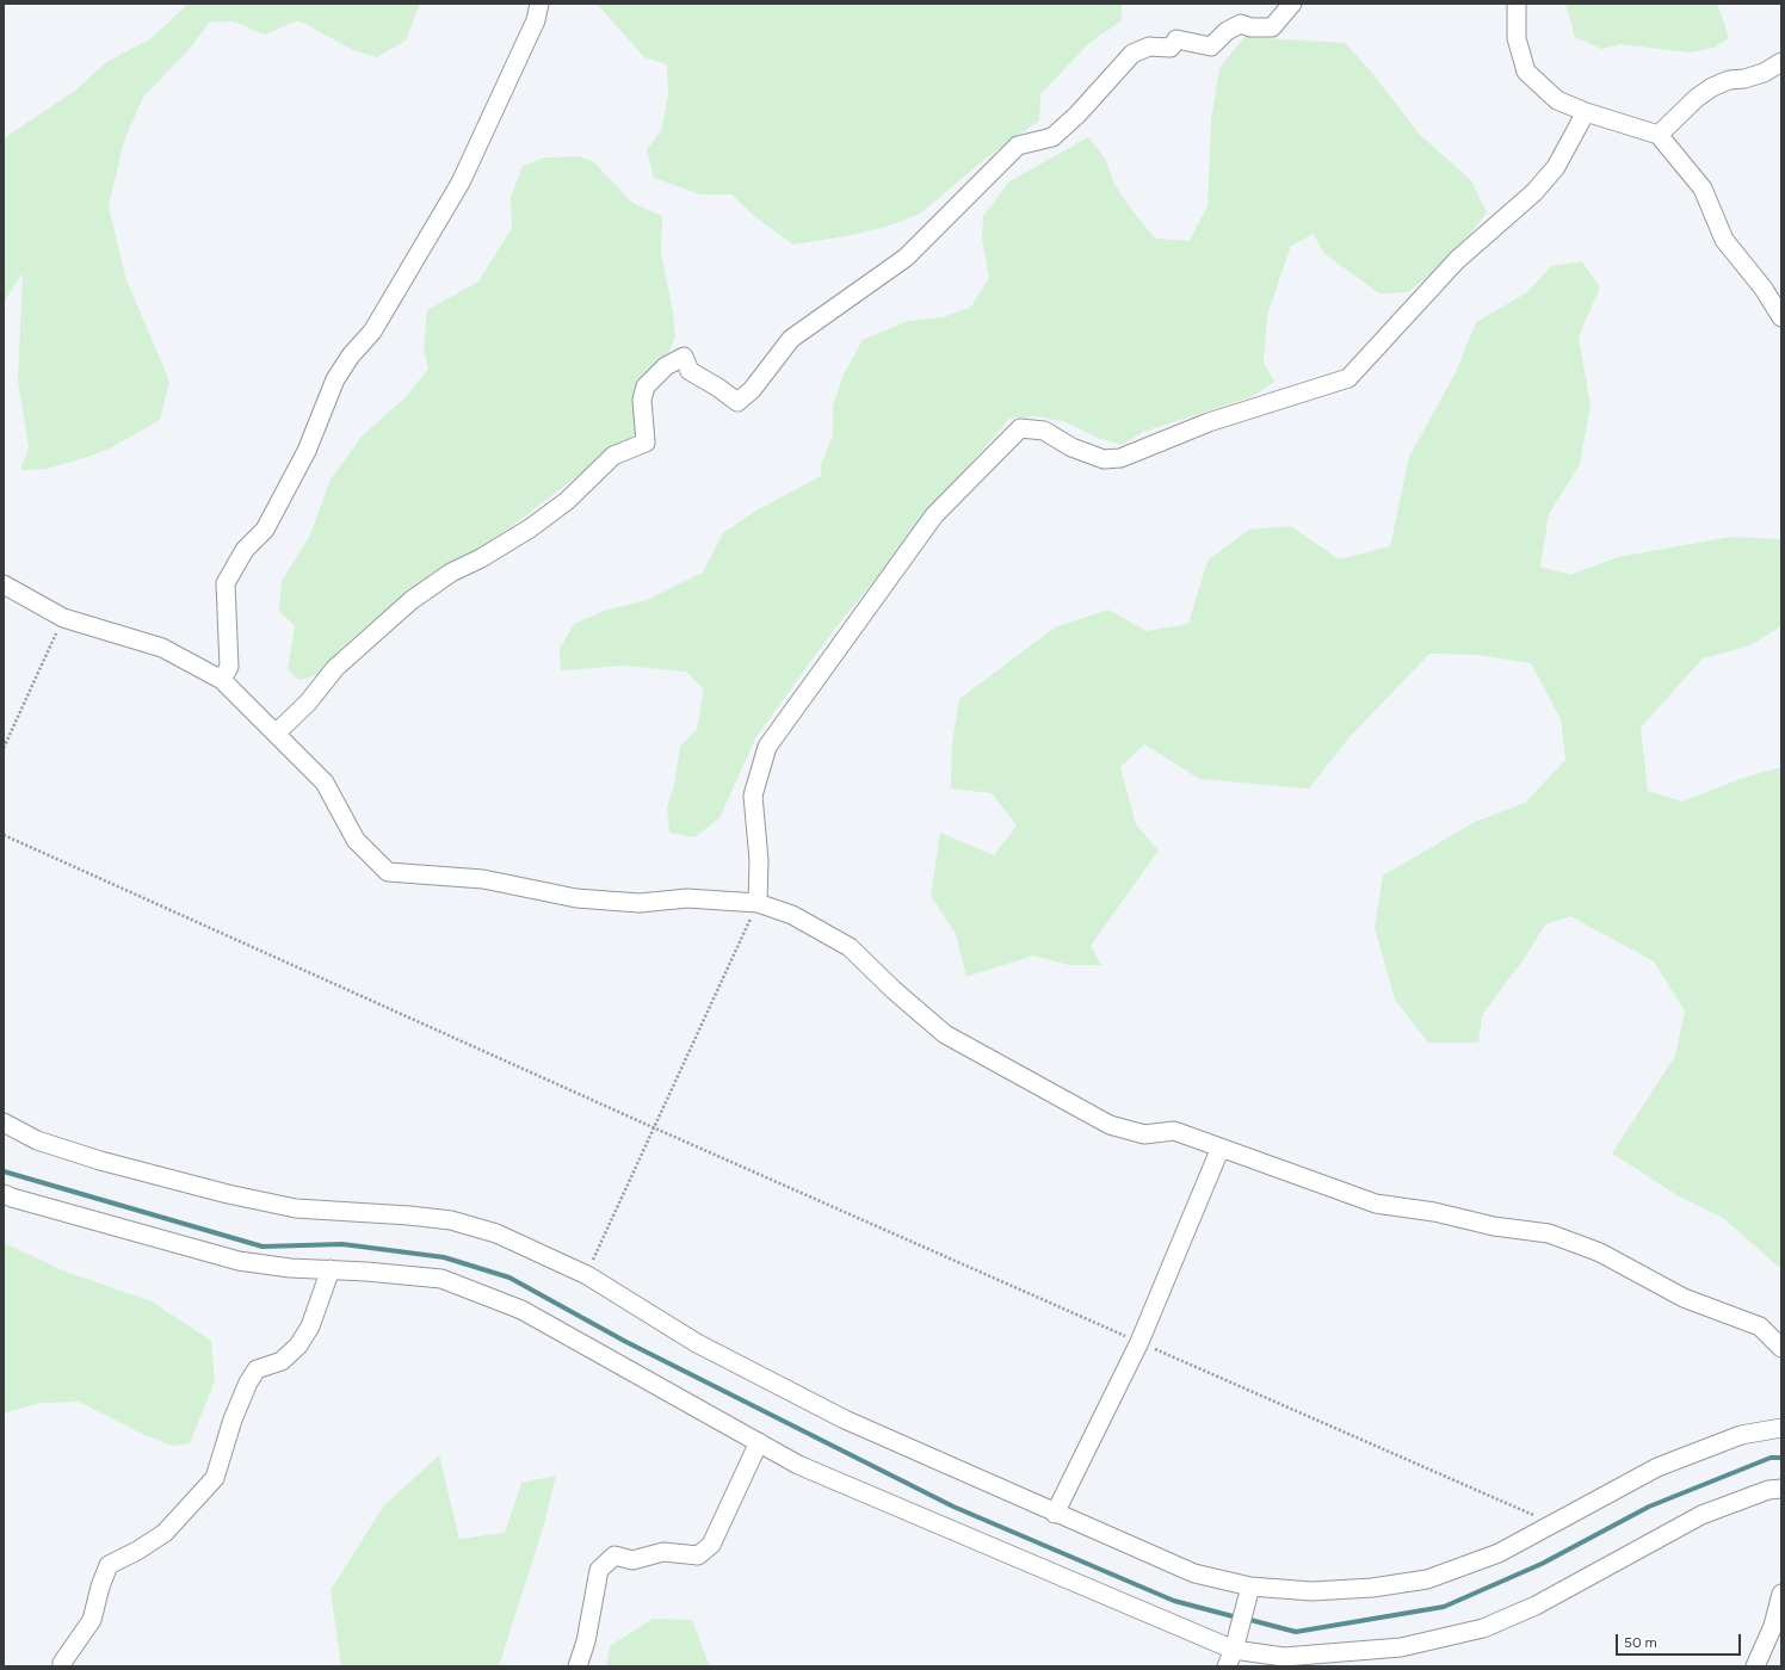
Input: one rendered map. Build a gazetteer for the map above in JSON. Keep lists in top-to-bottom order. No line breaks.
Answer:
{"scale_bar":"50 m"}
